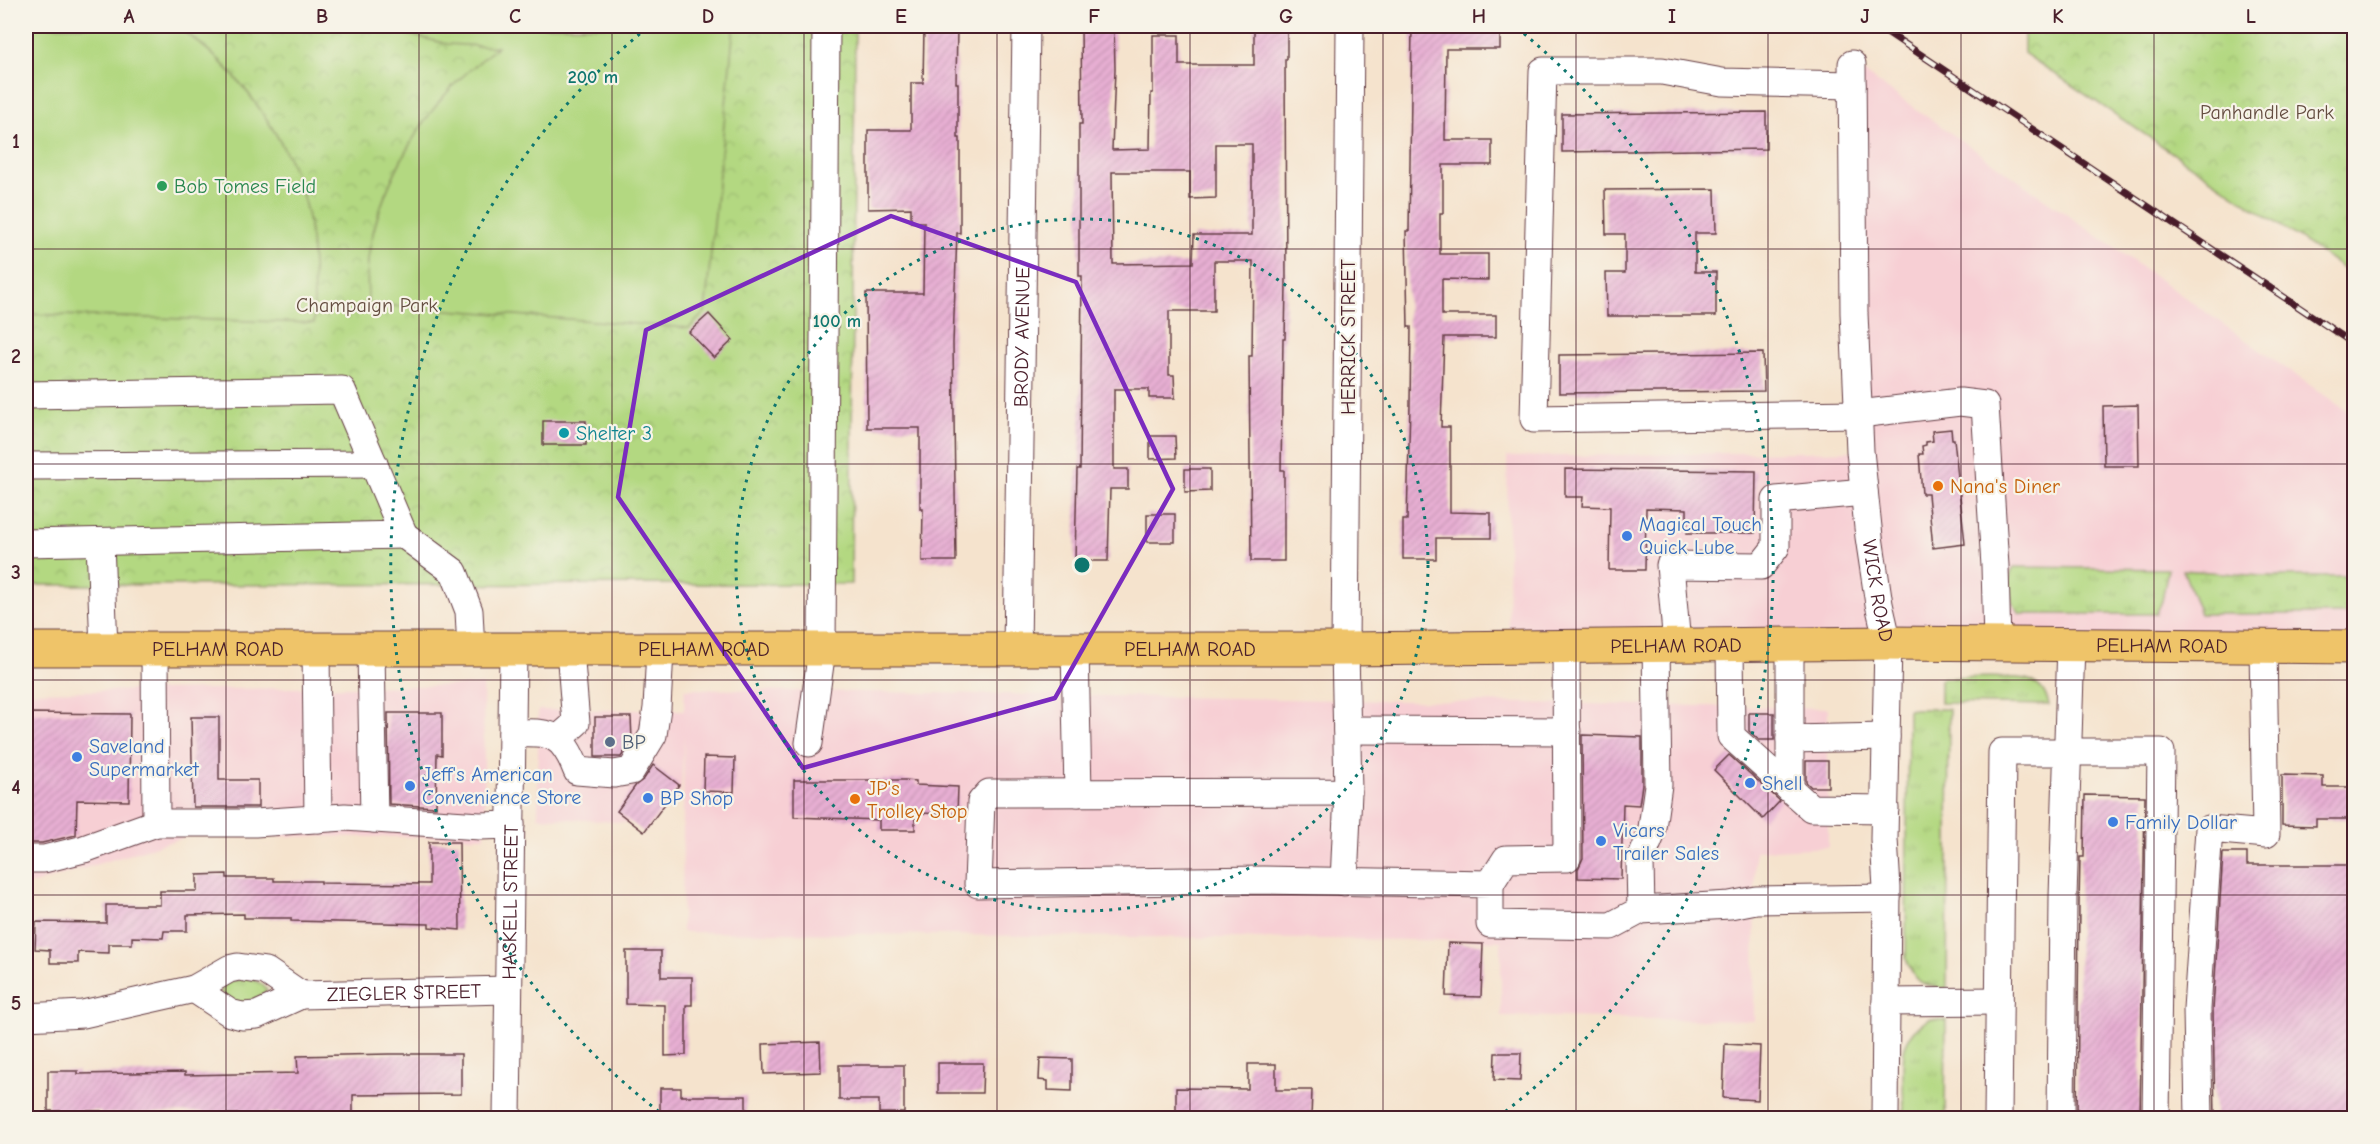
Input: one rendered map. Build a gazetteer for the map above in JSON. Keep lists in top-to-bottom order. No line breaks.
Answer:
{"streets":{"main road":["PELHAM ROAD"],"street":["BRODY AVENUE","HERRICK STREET","WICK ROAD","HASKELL STREET","ZIEGLER STREET"]},"crossings":[["BRODY AVENUE","PELHAM ROAD"],["HERRICK STREET","PELHAM ROAD"],["WICK ROAD","PELHAM ROAD"],["PELHAM ROAD","HASKELL STREET"],["HASKELL STREET","ZIEGLER STREET"]],"parks":["Panhandle Park","Champaign Park"],"places":["Bob Tomes Field","Shelter 3","Nana's Diner","Magical Touch Quick Lube","BP","Saveland Supermarket","Shell","Jeff's American Convenience Store","BP Shop","JP's Trolley Stop","Family Dollar","Vicars Trailer Sales"],"grid":{"columns":["A","B","C","D","E","F","G","H","I","J","K","L"],"rows":["1","2","3","4","5"]},"rings":["200 m","100 m"]}
